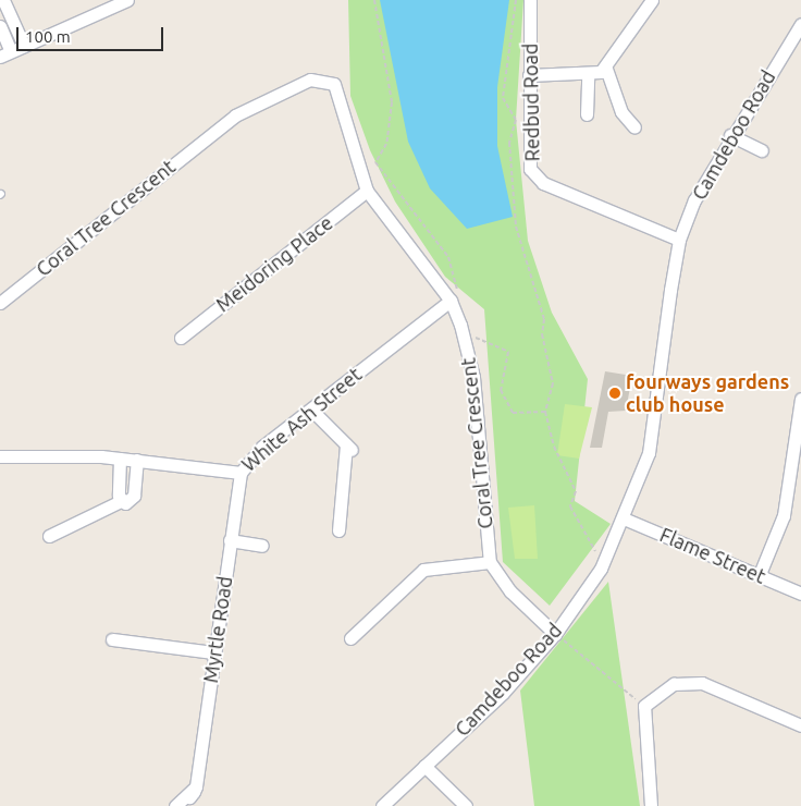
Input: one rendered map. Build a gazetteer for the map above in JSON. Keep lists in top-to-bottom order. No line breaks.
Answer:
{"streets":{"street":["Redbud Road","Camdeboo Road","Coral Tree Crescent","Meidoring Place","White Ash Street","Flame Street","Myrtle Road"]},"crossings":[["Redbud Road","Camdeboo Road"],["Camdeboo Road","Flame Street"],["Coral Tree Crescent","Meidoring Place"],["Coral Tree Crescent","White Ash Street"],["White Ash Street","Myrtle Road"]],"places":["fourways gardens club house"],"scale_bar":"100 m"}
